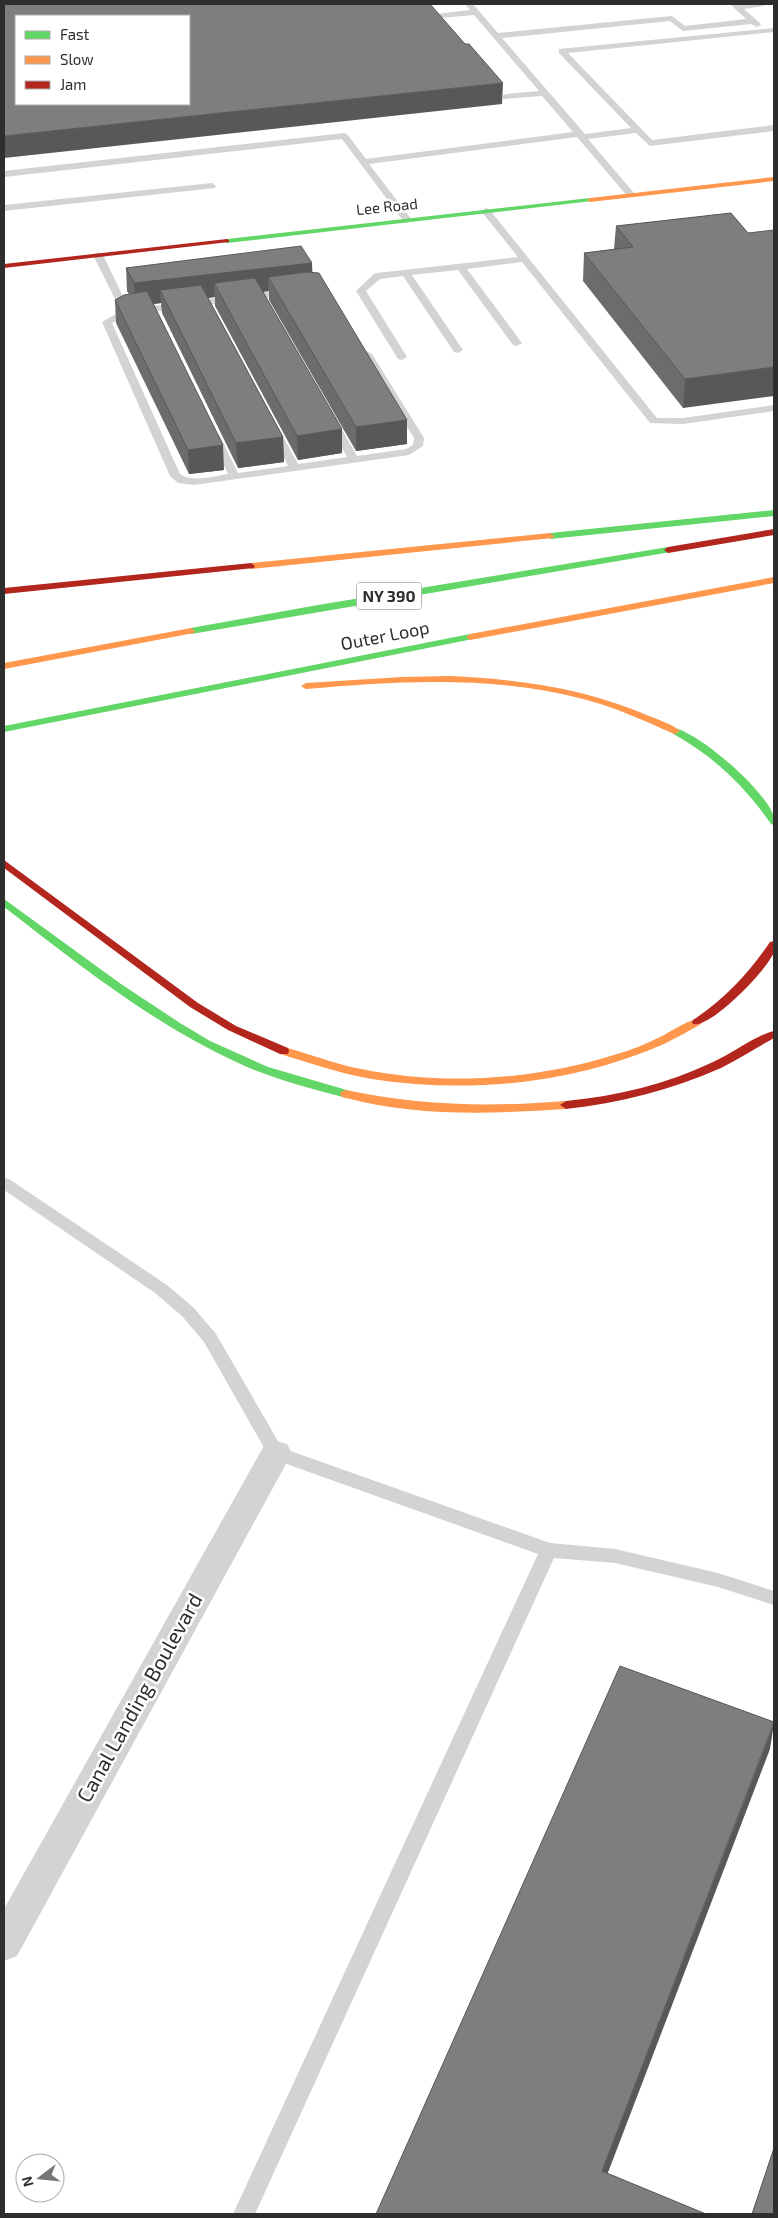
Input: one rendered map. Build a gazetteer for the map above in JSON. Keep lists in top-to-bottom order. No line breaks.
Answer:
{"streets":{"main road":["Lee Road","NY 390","Outer Loop"],"street":["Canal Landing Boulevard"]},"legend":["Fast","Slow","Jam"],"north":"left"}
